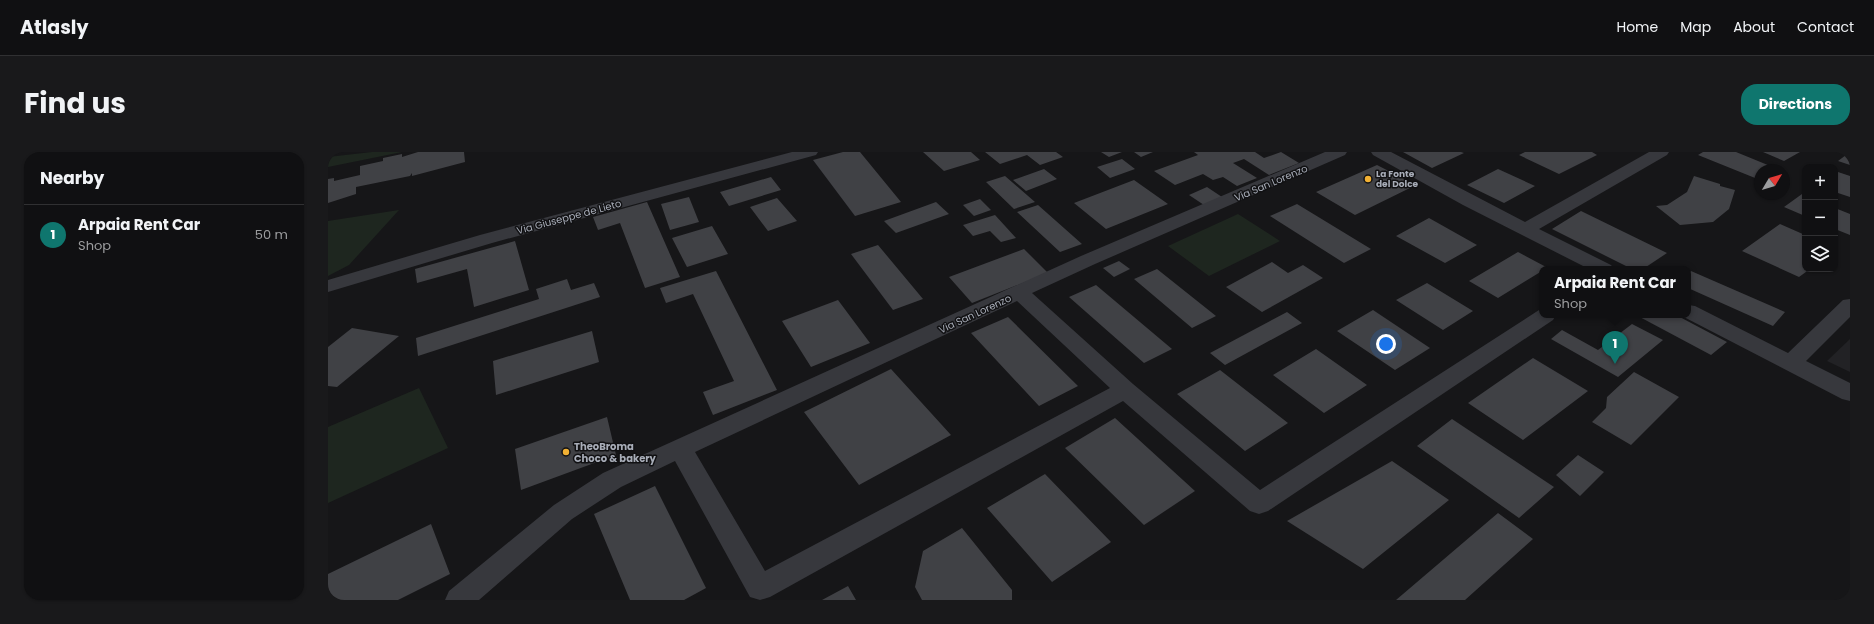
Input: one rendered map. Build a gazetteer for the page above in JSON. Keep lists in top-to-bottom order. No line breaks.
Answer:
{"streets":{"street":["Via San Lorenzo","Via Giuseppe de Lieto"]},"places":["La Fonte del Dolce","TheoBroma Choco & bakery"],"north":"top right","page":{"header":"Atlasly","nav":["Home","Map","About","Contact"],"title":"Find us","buttons":"Directions","heading":"Nearby","map_buttons":["+","−"],"list":[{"mark":"1","name":"Arpaia Rent Car","note":"Shop","value":"50 m"}],"popup":["Arpaia Rent Car","Shop"],"pins":"1"}}
